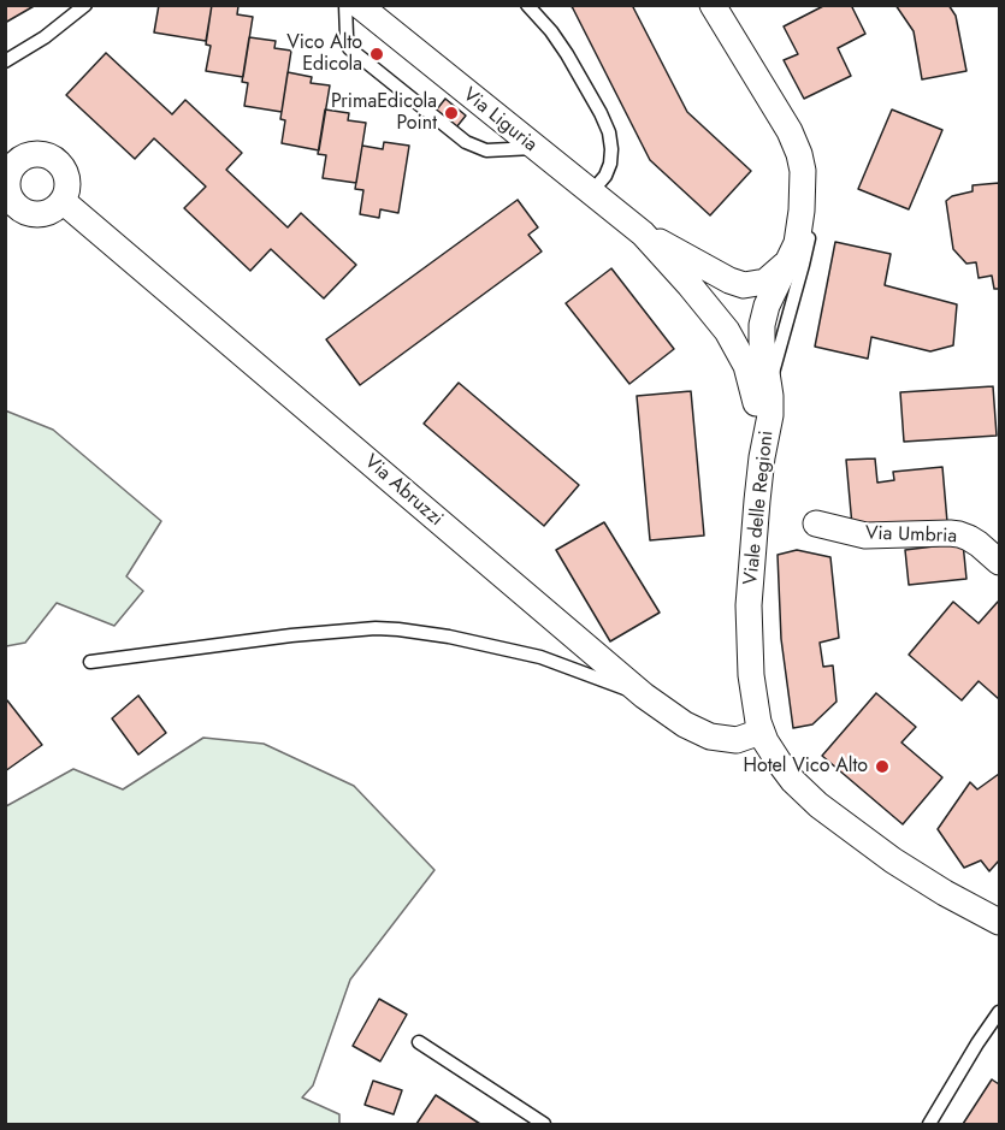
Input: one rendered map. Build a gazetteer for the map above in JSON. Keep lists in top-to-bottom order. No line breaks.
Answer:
{"streets":{"street":["Via Liguria","Via Abruzzi","Viale delle Regioni","Via Umbria"]},"crossings":[["Via Liguria","Viale delle Regioni"],["Via Abruzzi","Viale delle Regioni"]],"places":["Vico Alto Edicola","PrimaEdicola Point","Hotel Vico Alto"]}
